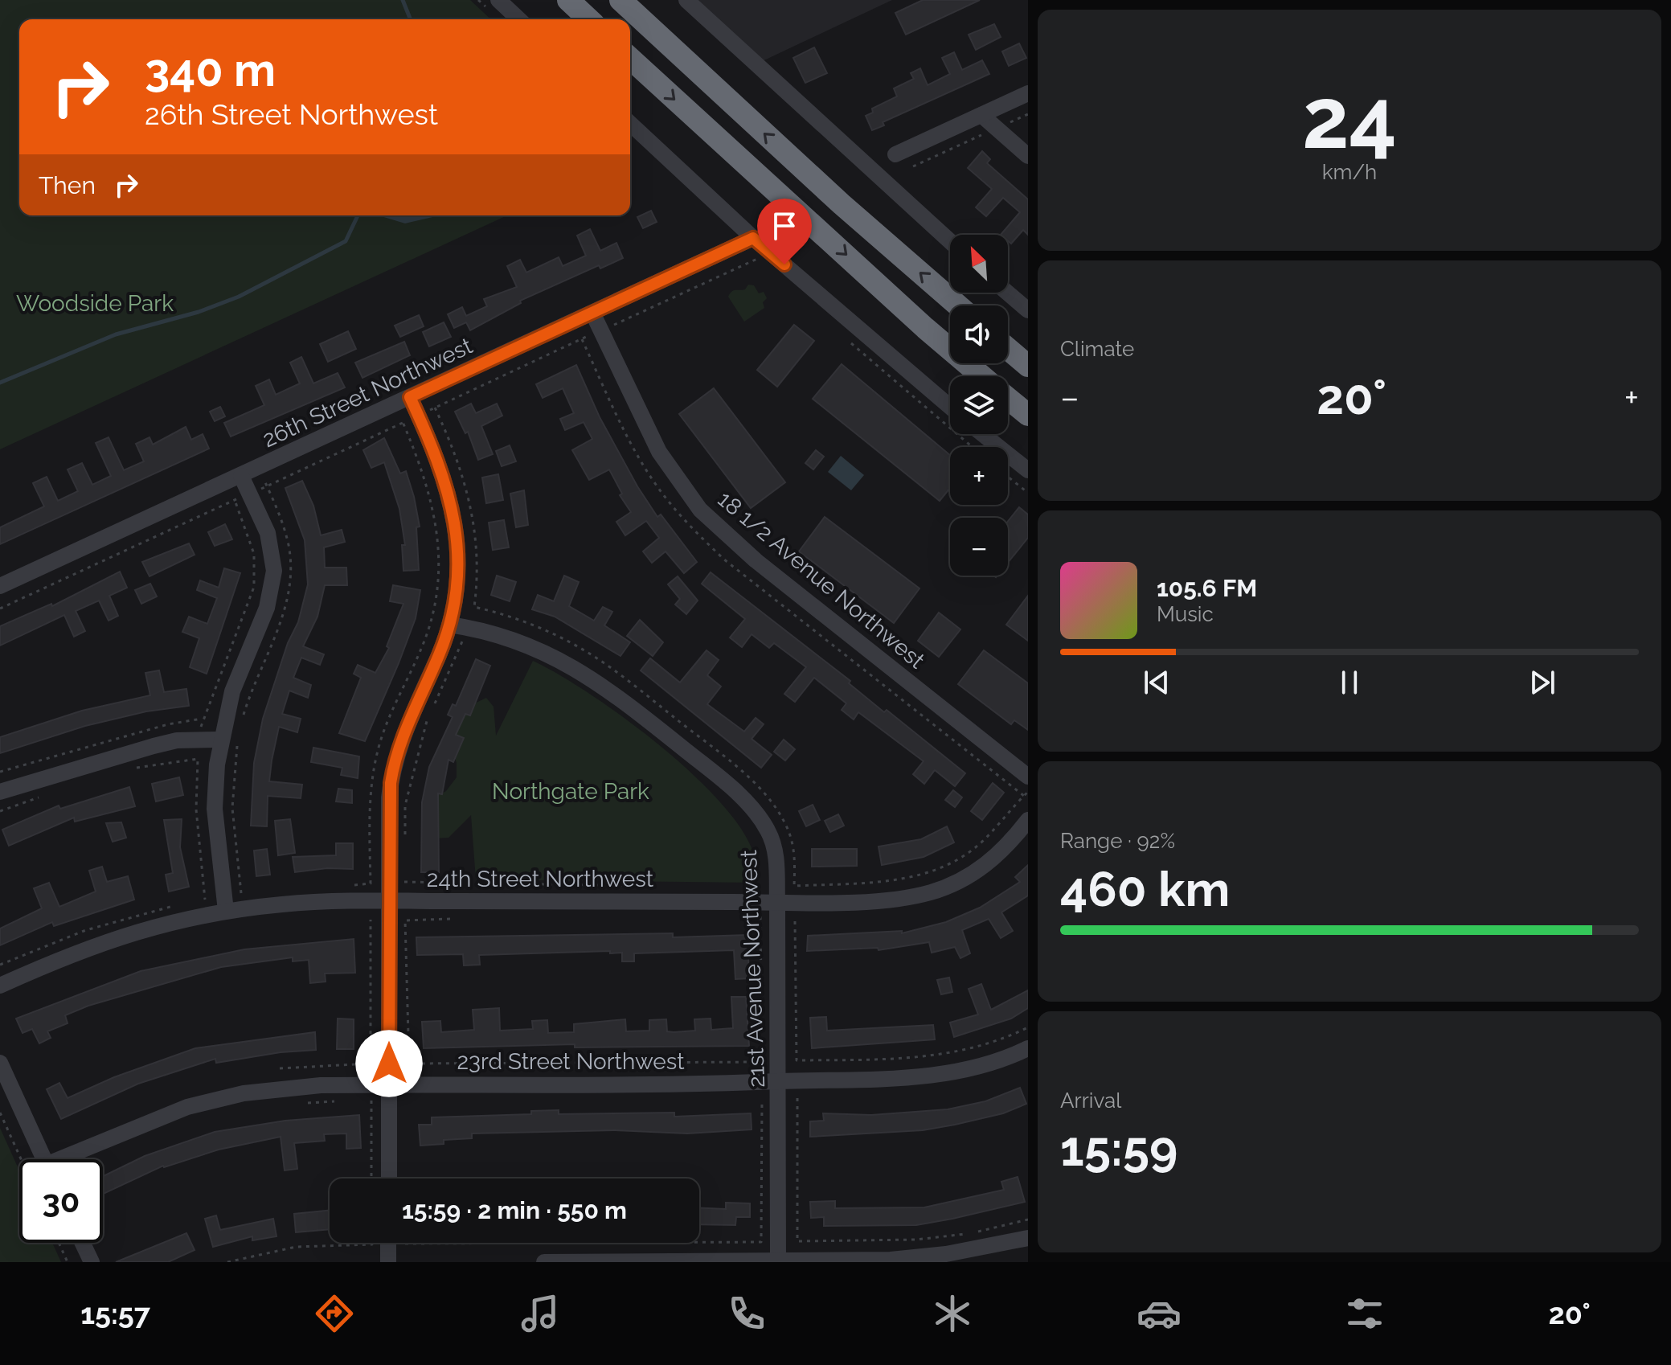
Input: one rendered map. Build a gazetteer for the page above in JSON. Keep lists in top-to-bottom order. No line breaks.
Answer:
{"streets":{"street":["26th Street Northwest","18 1/2 Avenue Northwest","24th Street Northwest","21st Avenue Northwest","23rd Street Northwest"]},"crossings":[["26th Street Northwest","18 1/2 Avenue Northwest"],["24th Street Northwest","21st Avenue Northwest"],["21st Avenue Northwest","23rd Street Northwest"]],"parks":["Woodside Park","Northgate Park"],"north":"top left","page":{"tile":[["24","km/h"],"Climate",["Range · 92%","460 km"],["Arrival","15:59"]],"turn":["340 m","26th Street Northwest"],"then":"Then","map_buttons":["+","−"],"heat":["−","20°","+"],"song":["105.6 FM","Music"],"limit":"30","trip":"15:59 · 2 min · 550 m","tabs":["15:57","20°"]}}
